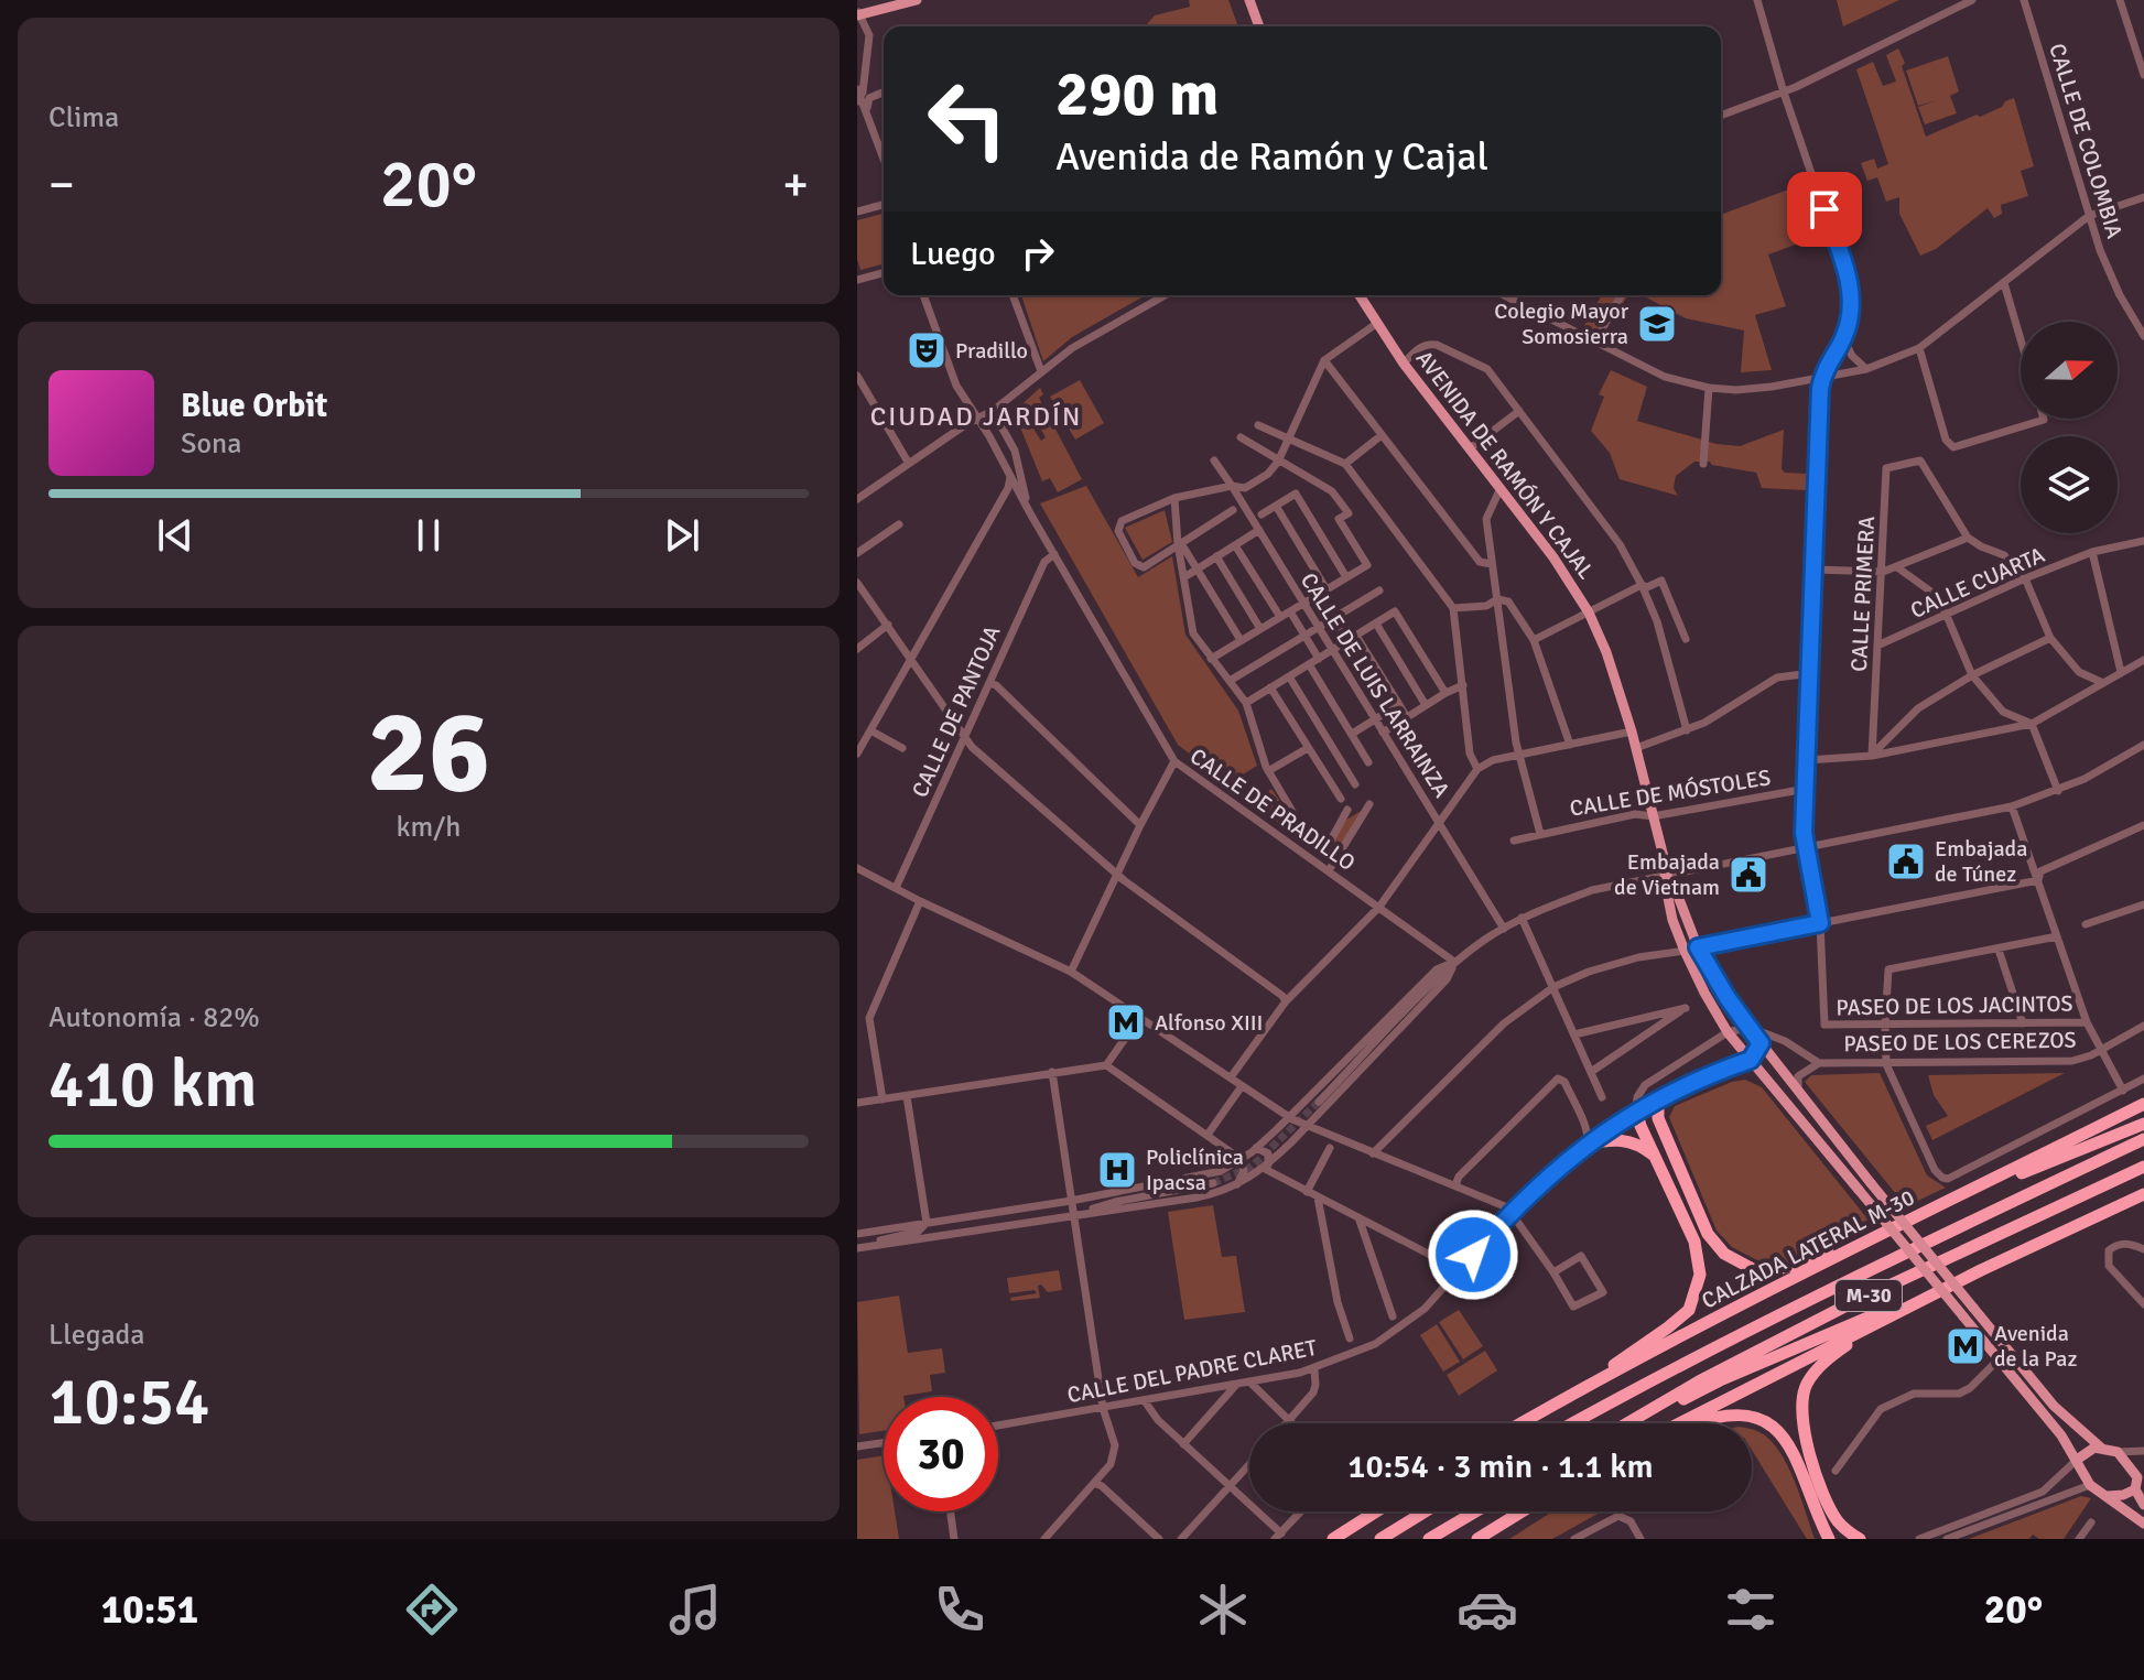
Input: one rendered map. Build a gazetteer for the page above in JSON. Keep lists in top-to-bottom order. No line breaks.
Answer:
{"streets":{"highway":["CALZADA LATERAL M-30","M-30"],"main road":["AVENIDA DE RAMÓN Y CAJAL"],"street":["CALLE DE COLOMBIA","CALLE CUARTA","CALLE PRIMERA","CALLE DE LUIS LARRAINZA","CALLE DE PANTOJA","CALLE DE MÓSTOLES","CALLE DE PRADILLO","PASEO DE LOS JACINTOS","PASEO DE LOS CEREZOS","CALLE DEL PADRE CLARET"]},"crossings":[["AVENIDA DE RAMÓN Y CAJAL","CALLE DE MÓSTOLES"],["AVENIDA DE RAMÓN Y CAJAL","PASEO DE LOS CEREZOS"],["AVENIDA DE RAMÓN Y CAJAL","CALLE DEL PADRE CLARET"],["CALLE CUARTA","CALLE PRIMERA"],["CALLE DE PANTOJA","CALLE DE PRADILLO"]],"districts":["CIUDAD JARDÍN"],"places":{"school or university":["Colegio Mayor Somosierra"],"theatre":["Pradillo"],"public building":["Embajada de Túnez","Embajada de Vietnam"],"metro station":["Alfonso XIII","Avenida de la Paz"],"hospital":["Policlínica Ipacsa"]},"north":"right","page":{"tile":["Clima",["26","km/h"],["Autonomía · 82%","410 km"],["Llegada","10:54"]],"turn":["290 m","Avenida de Ramón y Cajal"],"heat":["−","20°","+"],"then":"Luego","song":["Blue Orbit","Sona"],"limit":"30","trip":"10:54 · 3 min · 1.1 km","tabs":["10:51","20°"]}}
